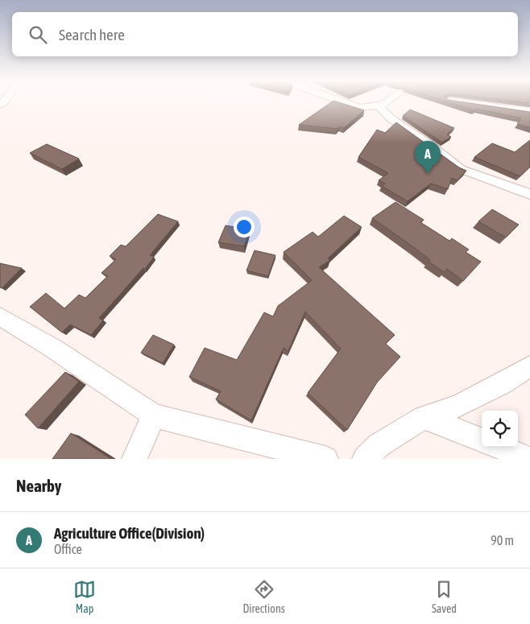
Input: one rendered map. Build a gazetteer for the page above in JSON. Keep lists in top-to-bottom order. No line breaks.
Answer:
{"page":{"search":"Search here","pins":"A","heading":"Nearby","list":[{"mark":"A","name":"Agriculture Office(Division)","note":"Office","value":"90 m"}],"nav":["Map","Directions","Saved"]}}
